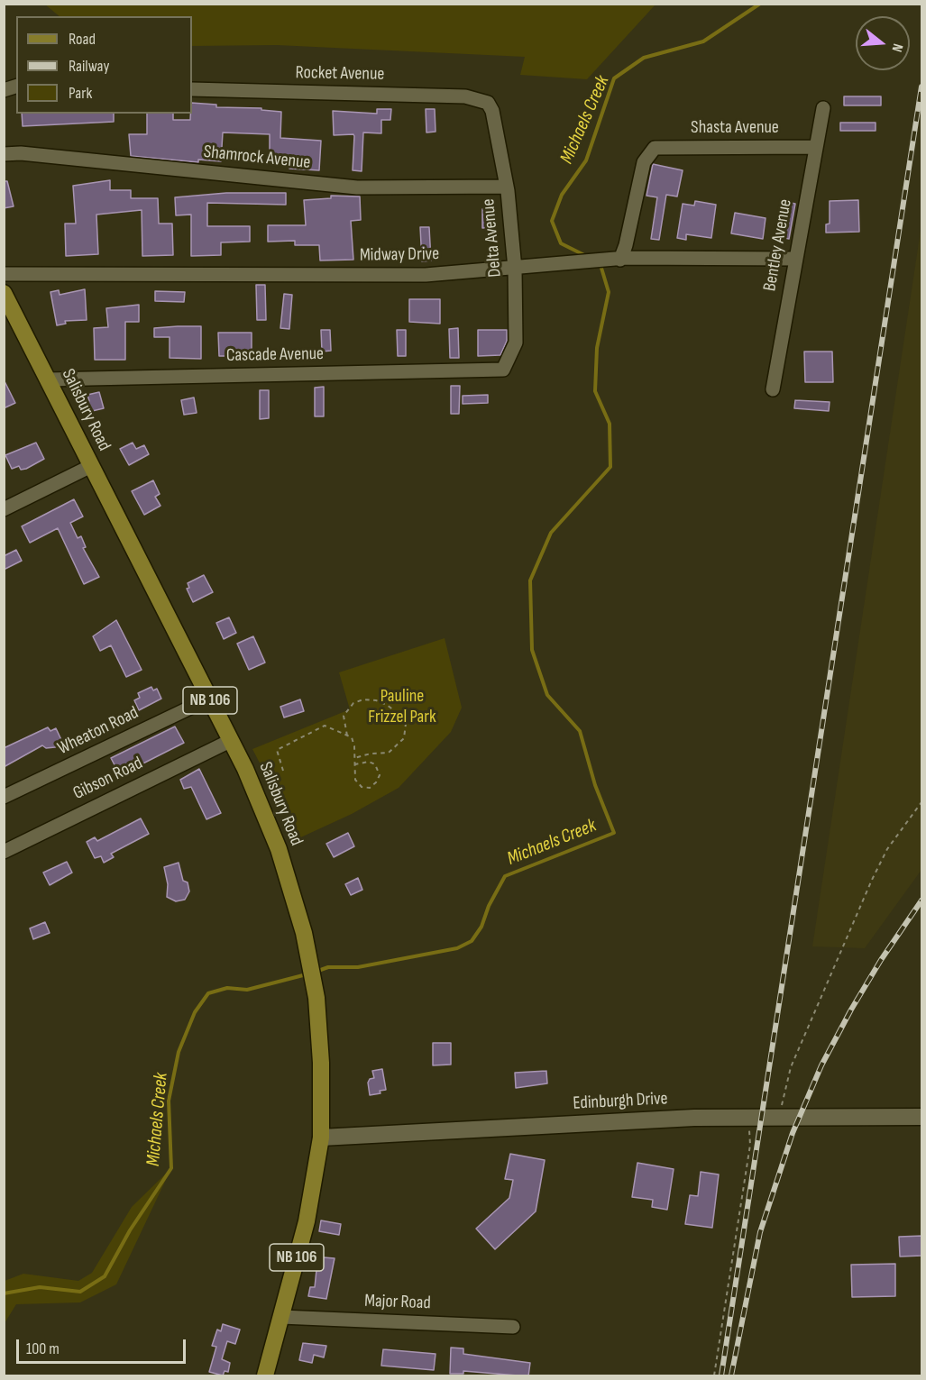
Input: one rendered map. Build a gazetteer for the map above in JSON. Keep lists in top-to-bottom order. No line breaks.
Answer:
{"streets":{"main road":["Salisbury Road","NB 106"],"street":["Rocket Avenue","Shasta Avenue","Shamrock Avenue","Delta Avenue","Bentley Avenue","Midway Drive","Cascade Avenue","Wheaton Road","Gibson Road","Edinburgh Drive","Major Road"]},"crossings":[["Rocket Avenue","Delta Avenue"],["Shasta Avenue","Bentley Avenue"],["Shasta Avenue","Midway Drive"],["Shamrock Avenue","Delta Avenue"],["Delta Avenue","Midway Drive"],["Delta Avenue","Cascade Avenue"],["Bentley Avenue","Midway Drive"],["Cascade Avenue","Salisbury Road"],["Salisbury Road","Wheaton Road"],["Salisbury Road","Gibson Road"],["Salisbury Road","Edinburgh Drive"],["Salisbury Road","Major Road"]],"water":["Michaels Creek"],"parks":["Pauline Frizzel Park"],"legend":["Road","Railway","Park"],"scale_bar":"100 m","north":"right"}
